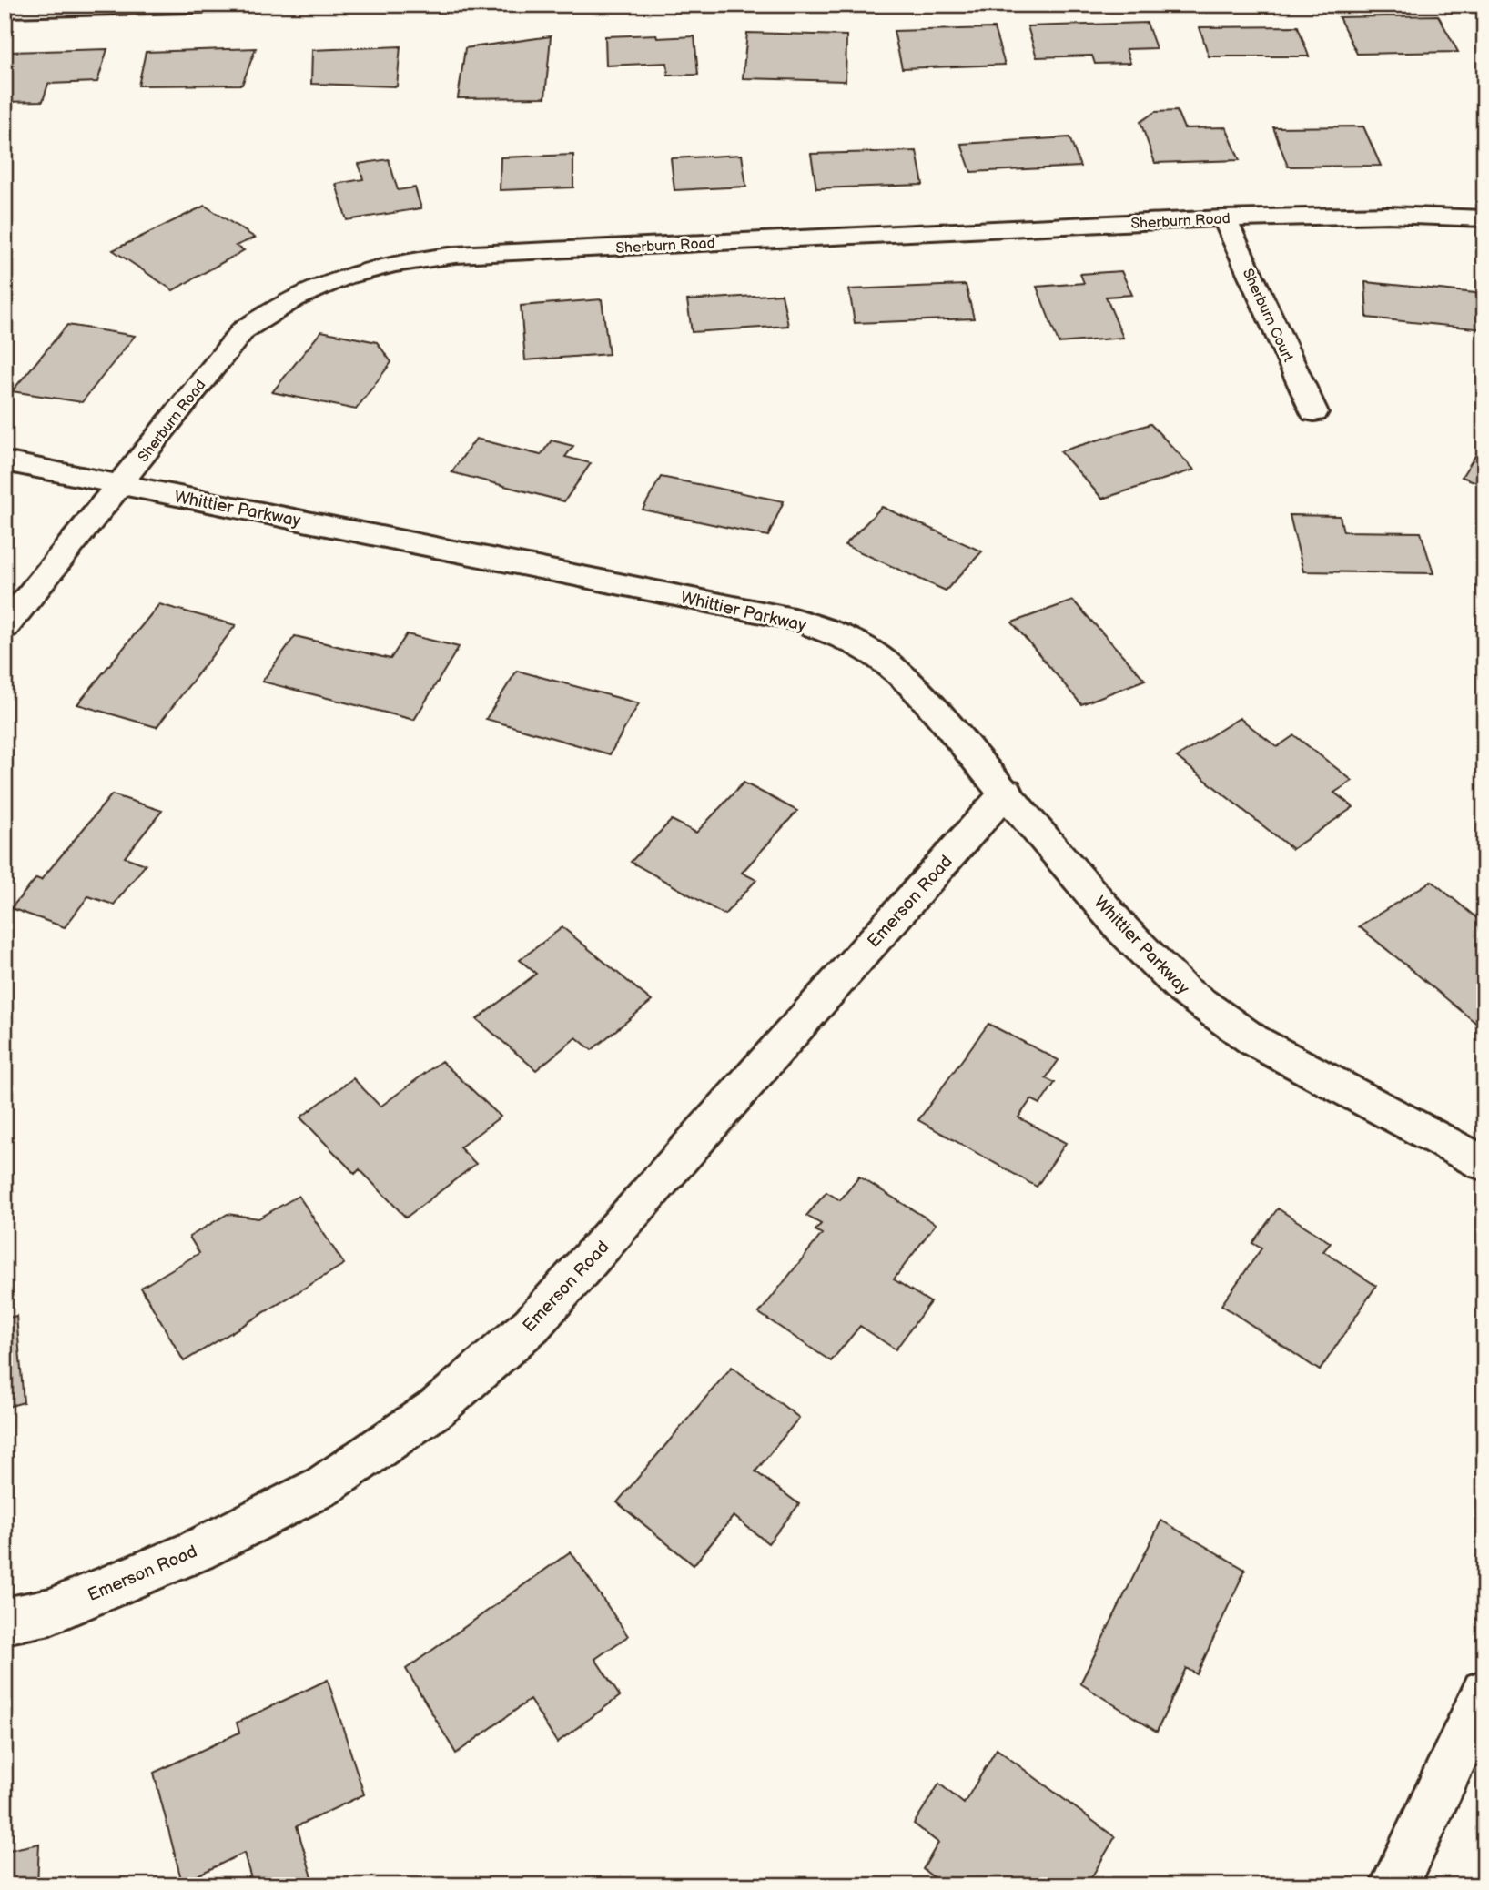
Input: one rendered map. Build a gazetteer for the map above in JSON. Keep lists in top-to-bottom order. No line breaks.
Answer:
{"streets":{"street":["Sherburn Road","Sherburn Court","Whittier Parkway","Emerson Road"]},"crossings":[["Sherburn Road","Sherburn Court"],["Sherburn Road","Whittier Parkway"],["Whittier Parkway","Emerson Road"]]}
